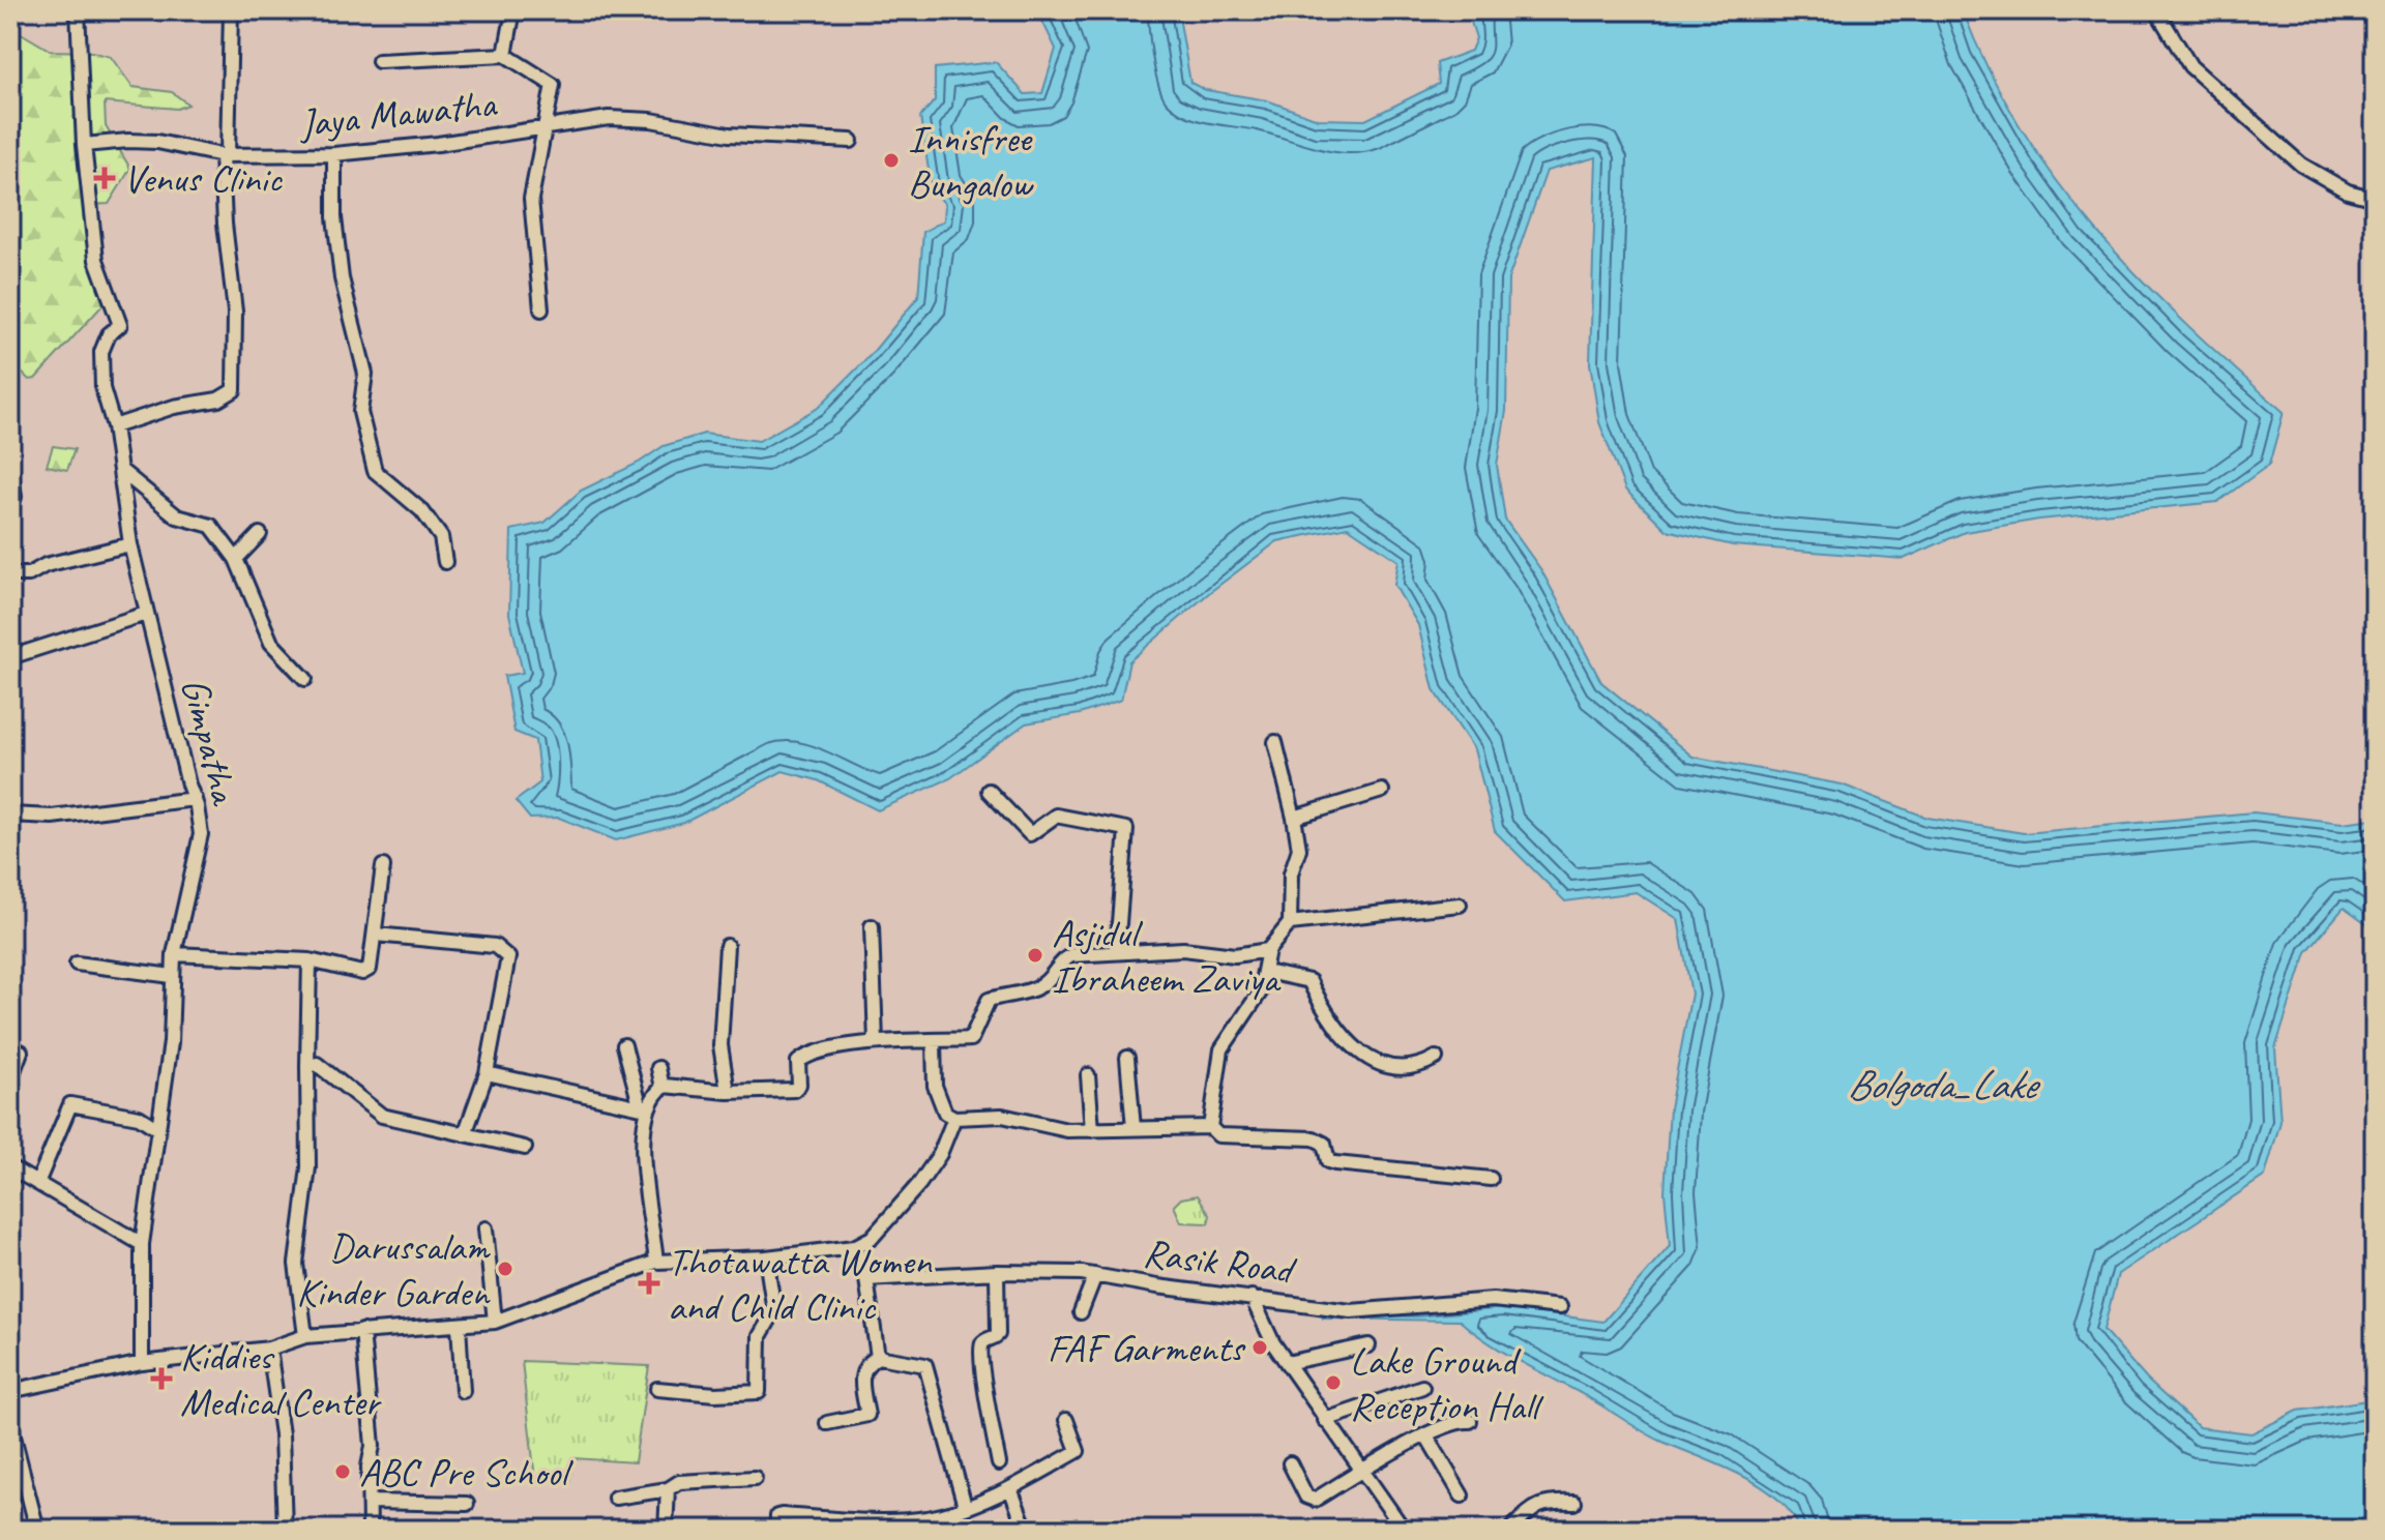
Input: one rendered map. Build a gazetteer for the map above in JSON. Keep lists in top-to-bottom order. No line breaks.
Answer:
{"streets":{"street":["Jaya Mawatha","Gimpatha","Rasik Road"]},"crossings":[["Jaya Mawatha","Gimpatha"]],"water":["Bolgoda_Lake"],"places":{"other":["Innisfree Bungalow","Asjidul Ibraheem Zaviya","Darussalam Kinder Garden","FAF Garments","Lake Ground Reception Hall","ABC Pre School"],"health":["Venus Clinic","Thotawatta Women and Child Clinic","Kiddies Medical Center"]}}
